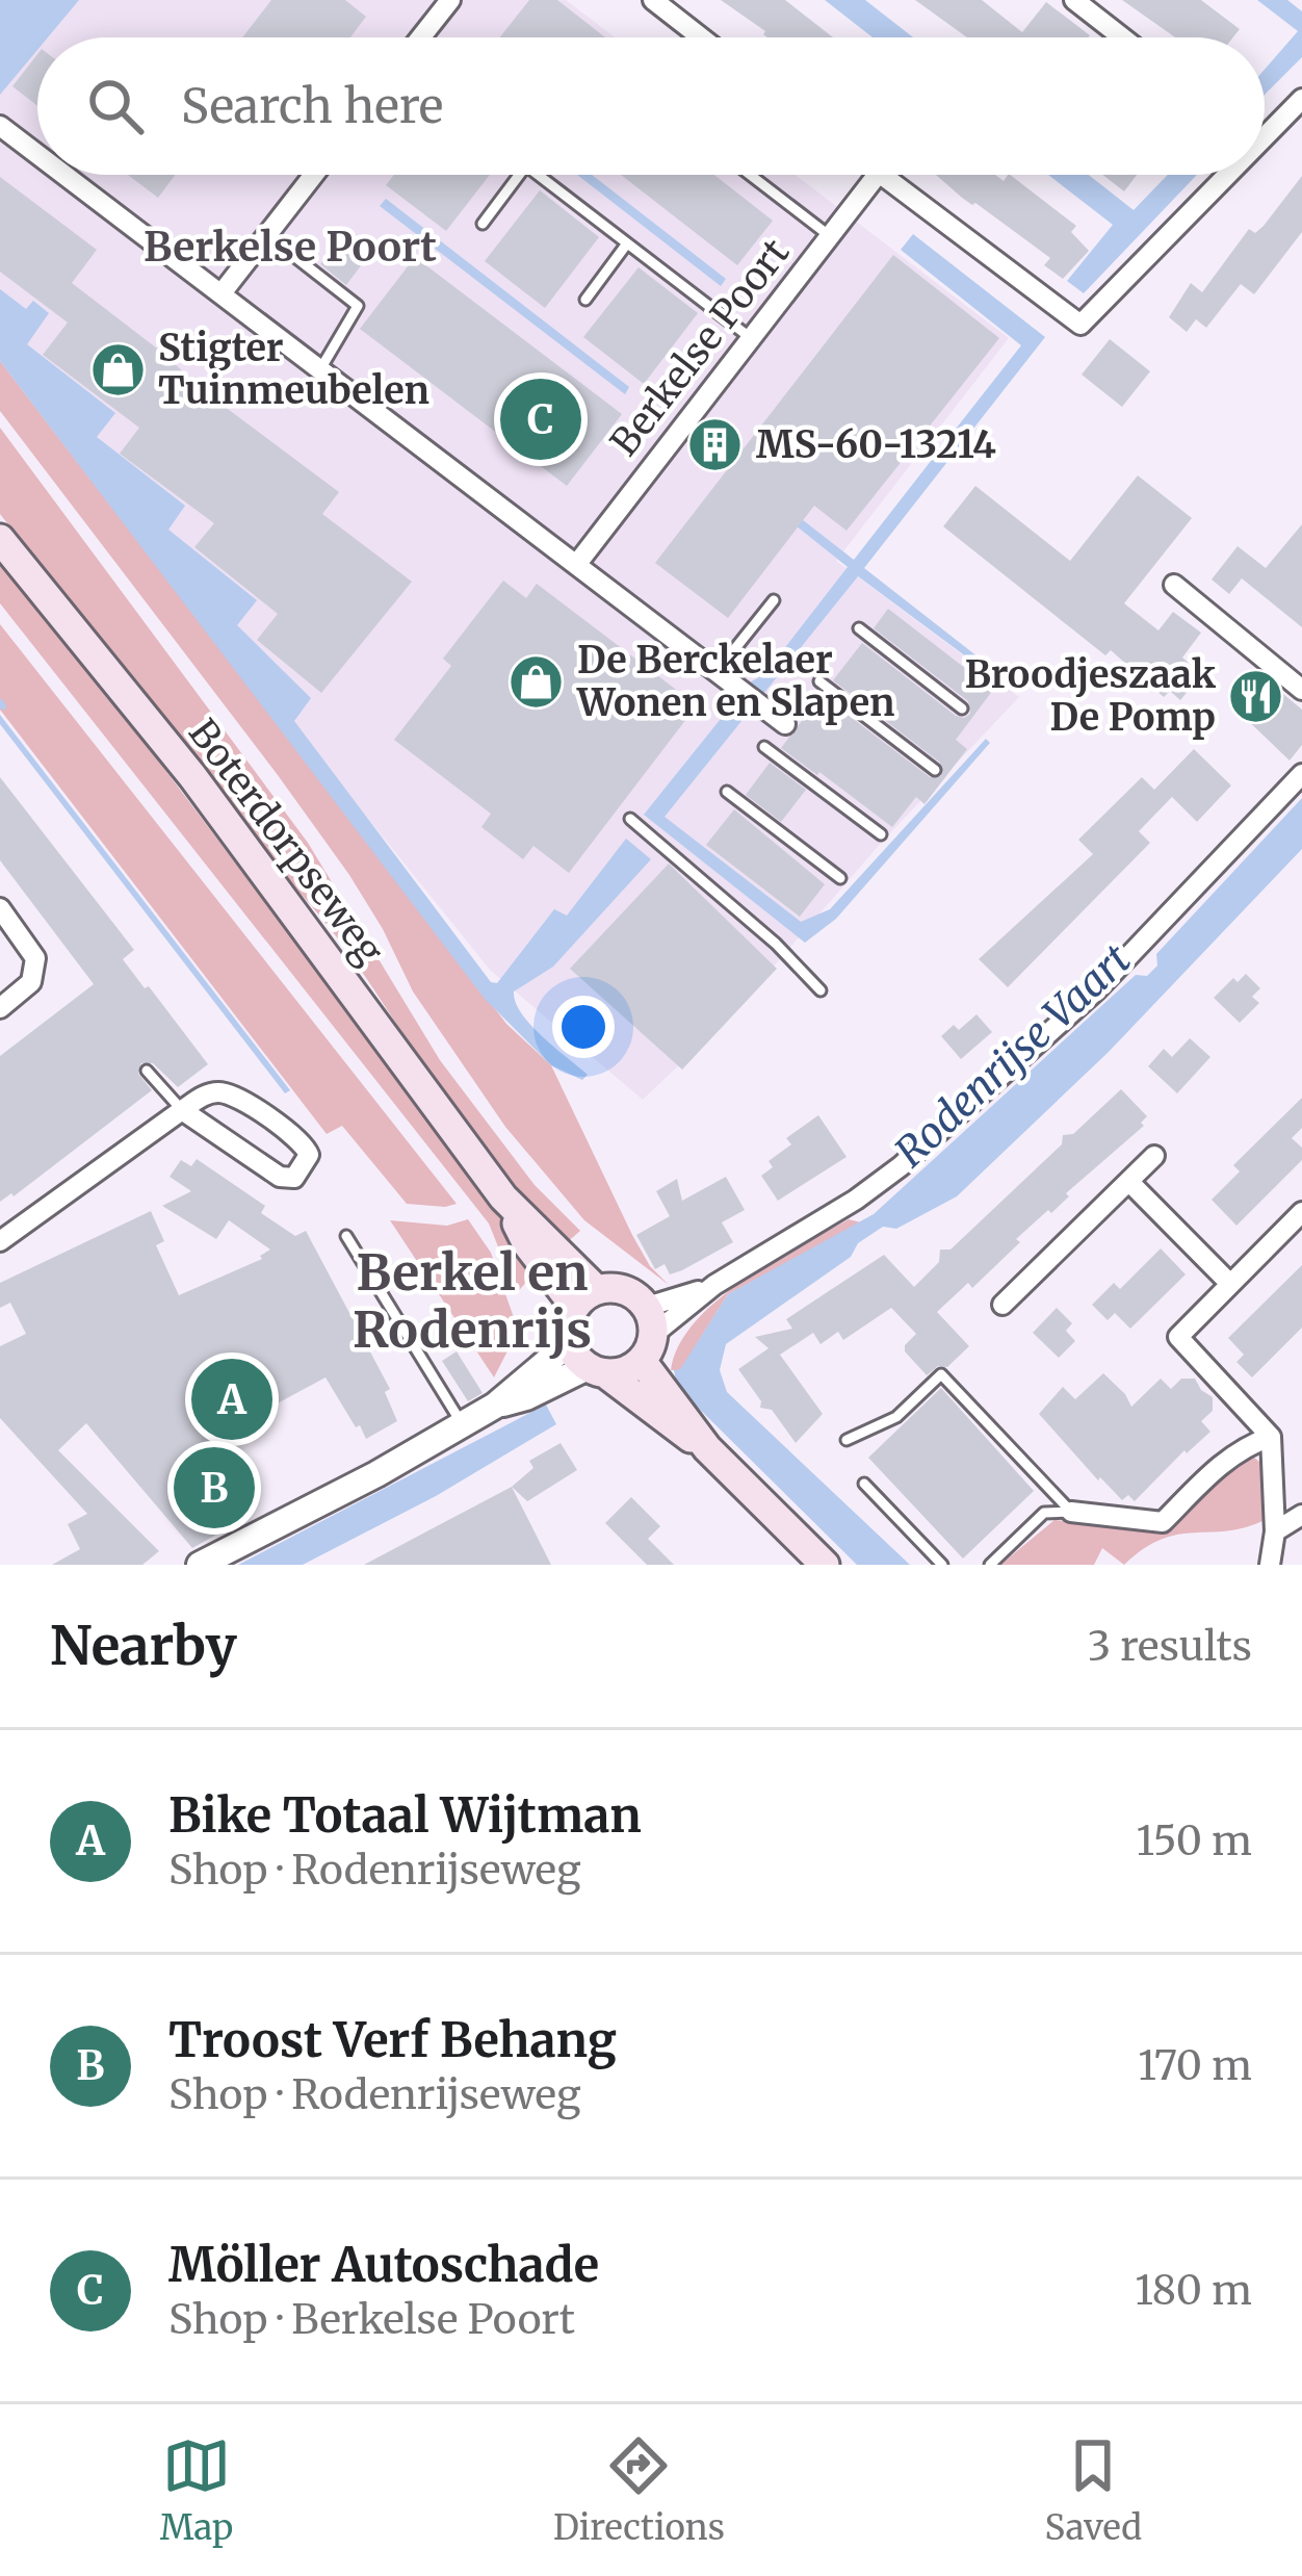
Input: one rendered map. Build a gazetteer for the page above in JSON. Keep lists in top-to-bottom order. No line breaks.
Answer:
{"streets":{"main road":["Boterdorpseweg"],"street":["Berkelse Poort"]},"districts":["Berkelse Poort","Berkel en Rodenrijs"],"water":["Rodenrijse Vaart"],"places":{"shop":["Stigter Tuinmeubelen","De Berckelaer Wonen en Slapen"],"building":["MS-60-13214"],"restaurant":["Broodjeszaak De Pomp"]},"page":{"search":"Search here","pins":["C","A","B"],"heading":["Nearby","3 results"],"list":[{"mark":"A","name":"Bike Totaal Wijtman","note":"Shop · Rodenrijseweg","value":"150 m"},{"mark":"B","name":"Troost Verf Behang","note":"Shop · Rodenrijseweg","value":"170 m"},{"mark":"C","name":"Möller Autoschade","note":"Shop · Berkelse Poort","value":"180 m"}],"nav":["Map","Directions","Saved"]}}
